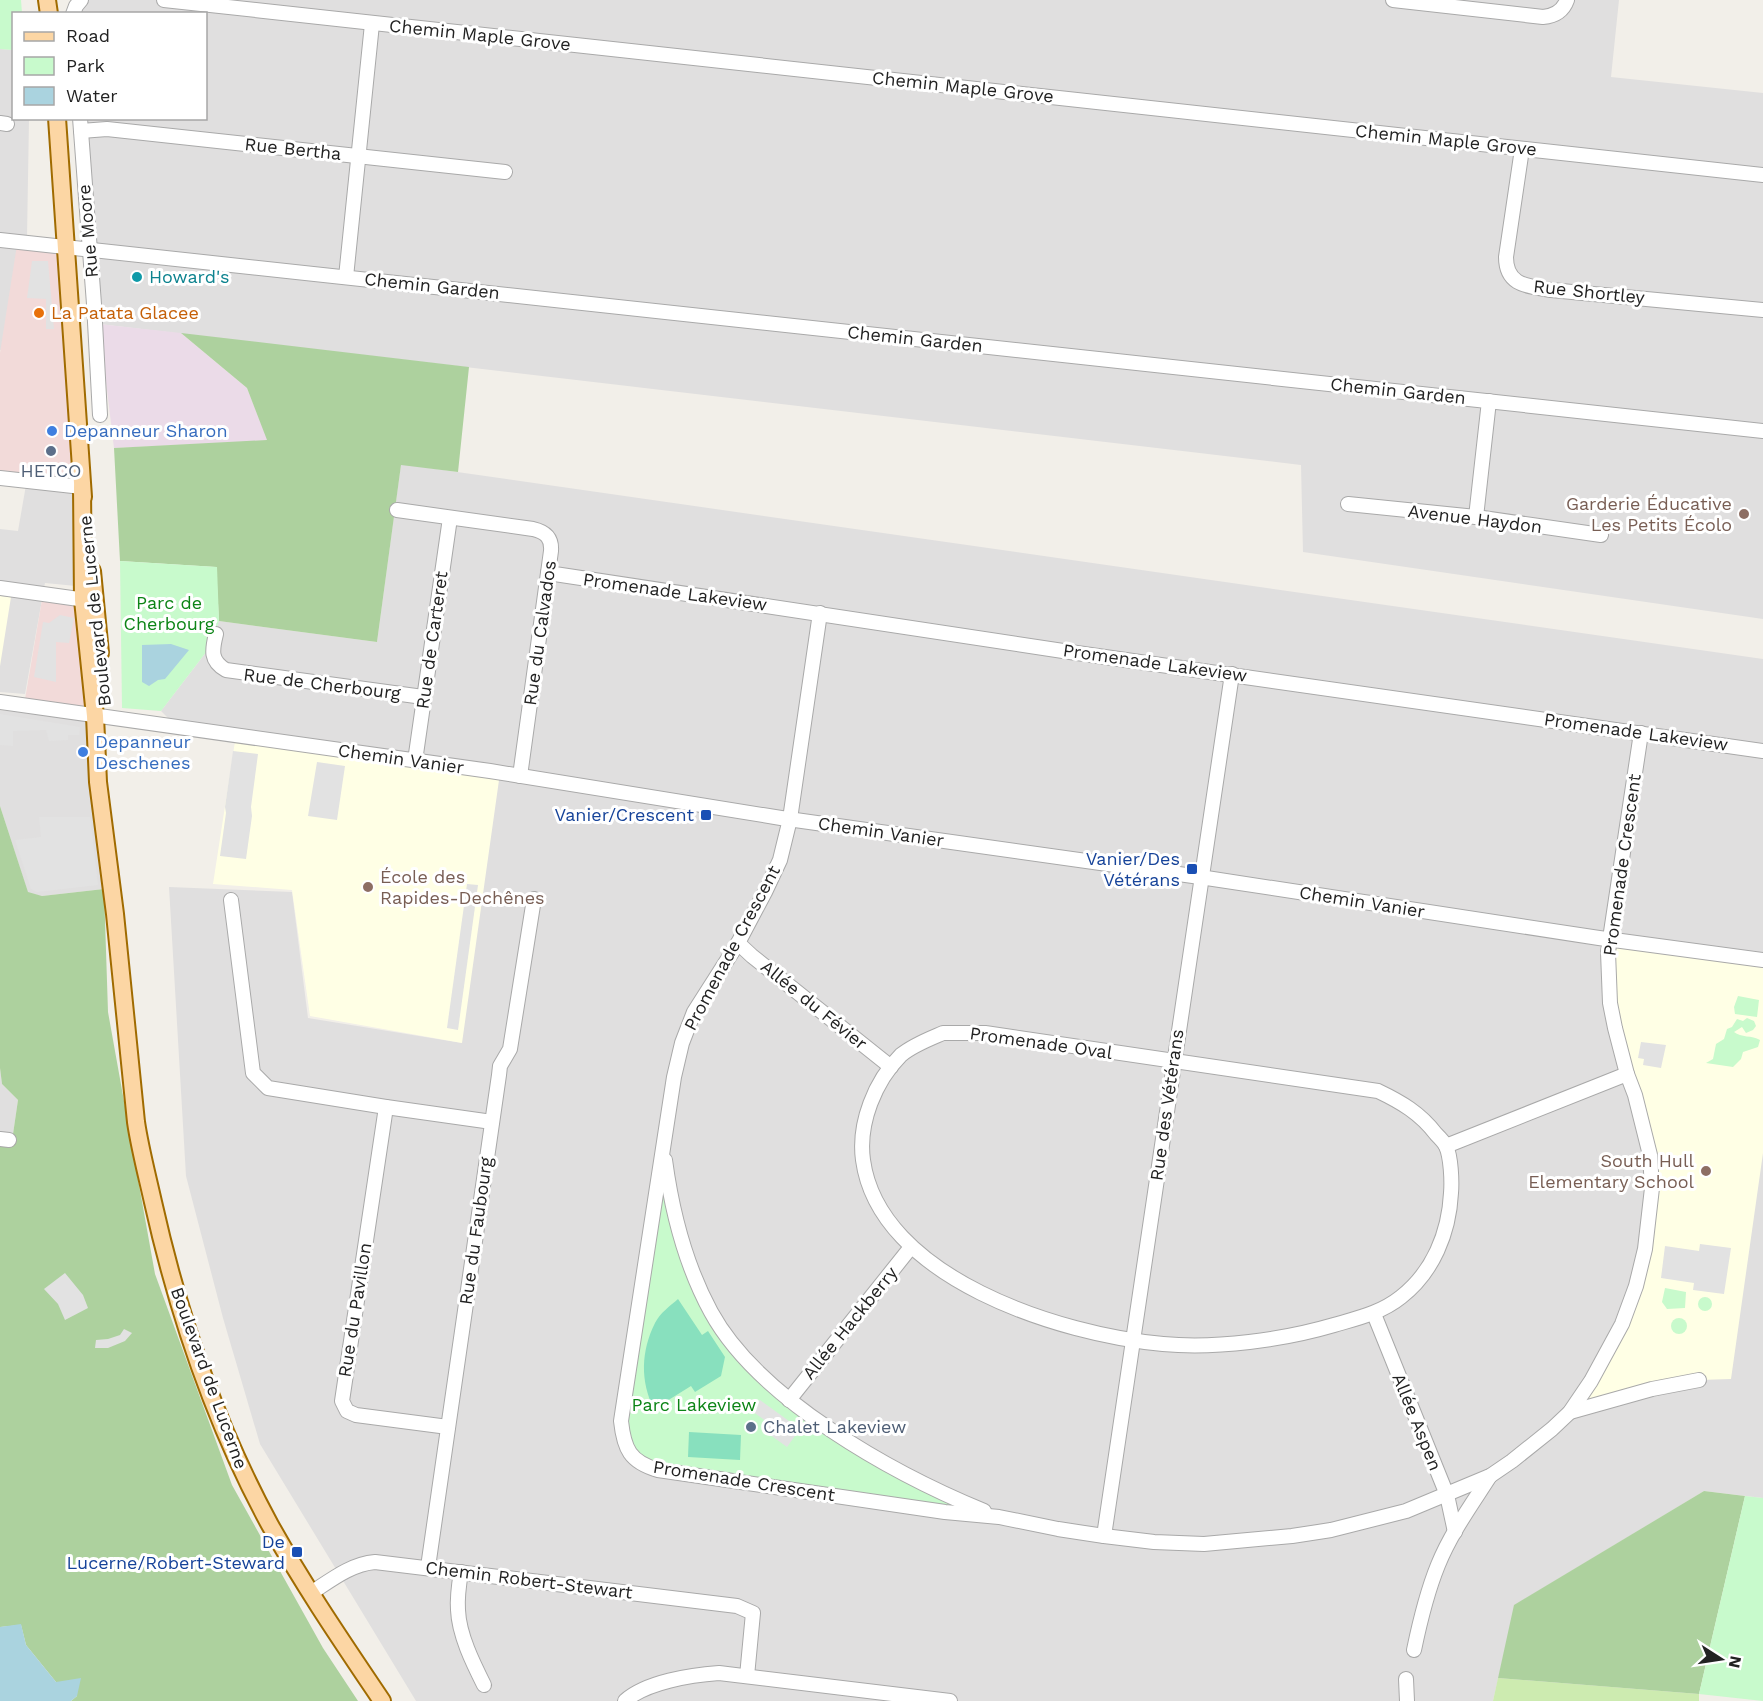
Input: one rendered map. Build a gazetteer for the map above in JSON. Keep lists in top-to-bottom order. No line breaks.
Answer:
{"streets":{"main road":["Boulevard de Lucerne"],"street":["Chemin Maple Grove","Rue Bertha","Rue Moore","Chemin Garden","Rue Shortley","Avenue Haydon","Promenade Lakeview","Rue du Calvados","Rue de Carteret","Rue de Cherbourg","Chemin Vanier","Promenade Crescent","Allée du Févier","Promenade Oval","Rue des Vétérans","Rue du Faubourg","Rue du Pavillon","Allée Hackberry","Allée Aspen","Chemin Robert-Stewart"]},"crossings":[["Chemin Maple Grove","Rue Shortley"],["Rue Bertha","Rue Moore"],["Rue Moore","Chemin Garden"],["Chemin Garden","Boulevard de Lucerne"],["Promenade Lakeview","Rue du Calvados"],["Promenade Lakeview","Promenade Crescent"],["Promenade Lakeview","Rue des Vétérans"],["Boulevard de Lucerne","Chemin Vanier"],["Boulevard de Lucerne","Chemin Robert-Stewart"],["Rue du Calvados","Rue de Carteret"],["Rue du Calvados","Chemin Vanier"],["Rue de Carteret","Rue de Cherbourg"],["Rue de Carteret","Chemin Vanier"],["Chemin Vanier","Promenade Crescent"],["Chemin Vanier","Rue des Vétérans"],["Promenade Crescent","Allée du Févier"],["Promenade Crescent","Rue des Vétérans"],["Promenade Crescent","Allée Hackberry"],["Promenade Crescent","Allée Aspen"],["Allée du Févier","Promenade Oval"],["Promenade Oval","Rue des Vétérans"],["Promenade Oval","Allée Hackberry"],["Promenade Oval","Allée Aspen"],["Rue du Faubourg","Rue du Pavillon"],["Rue du Faubourg","Chemin Robert-Stewart"]],"parks":["Parc de Cherbourg","Parc Lakeview"],"places":{"other":["Howard's","La Patata Glacee","Depanneur Sharon","HETCO","Garderie Éducative Les Petits Écolo","Depanneur Deschenes","École des Rapides-Dechênes","South Hull Elementary School","Chalet Lakeview"],"transit":["Vanier/Crescent","Vanier/Des Vétérans","De Lucerne/Robert-Steward"]},"legend":["Road","Park","Water"],"north":"right"}
